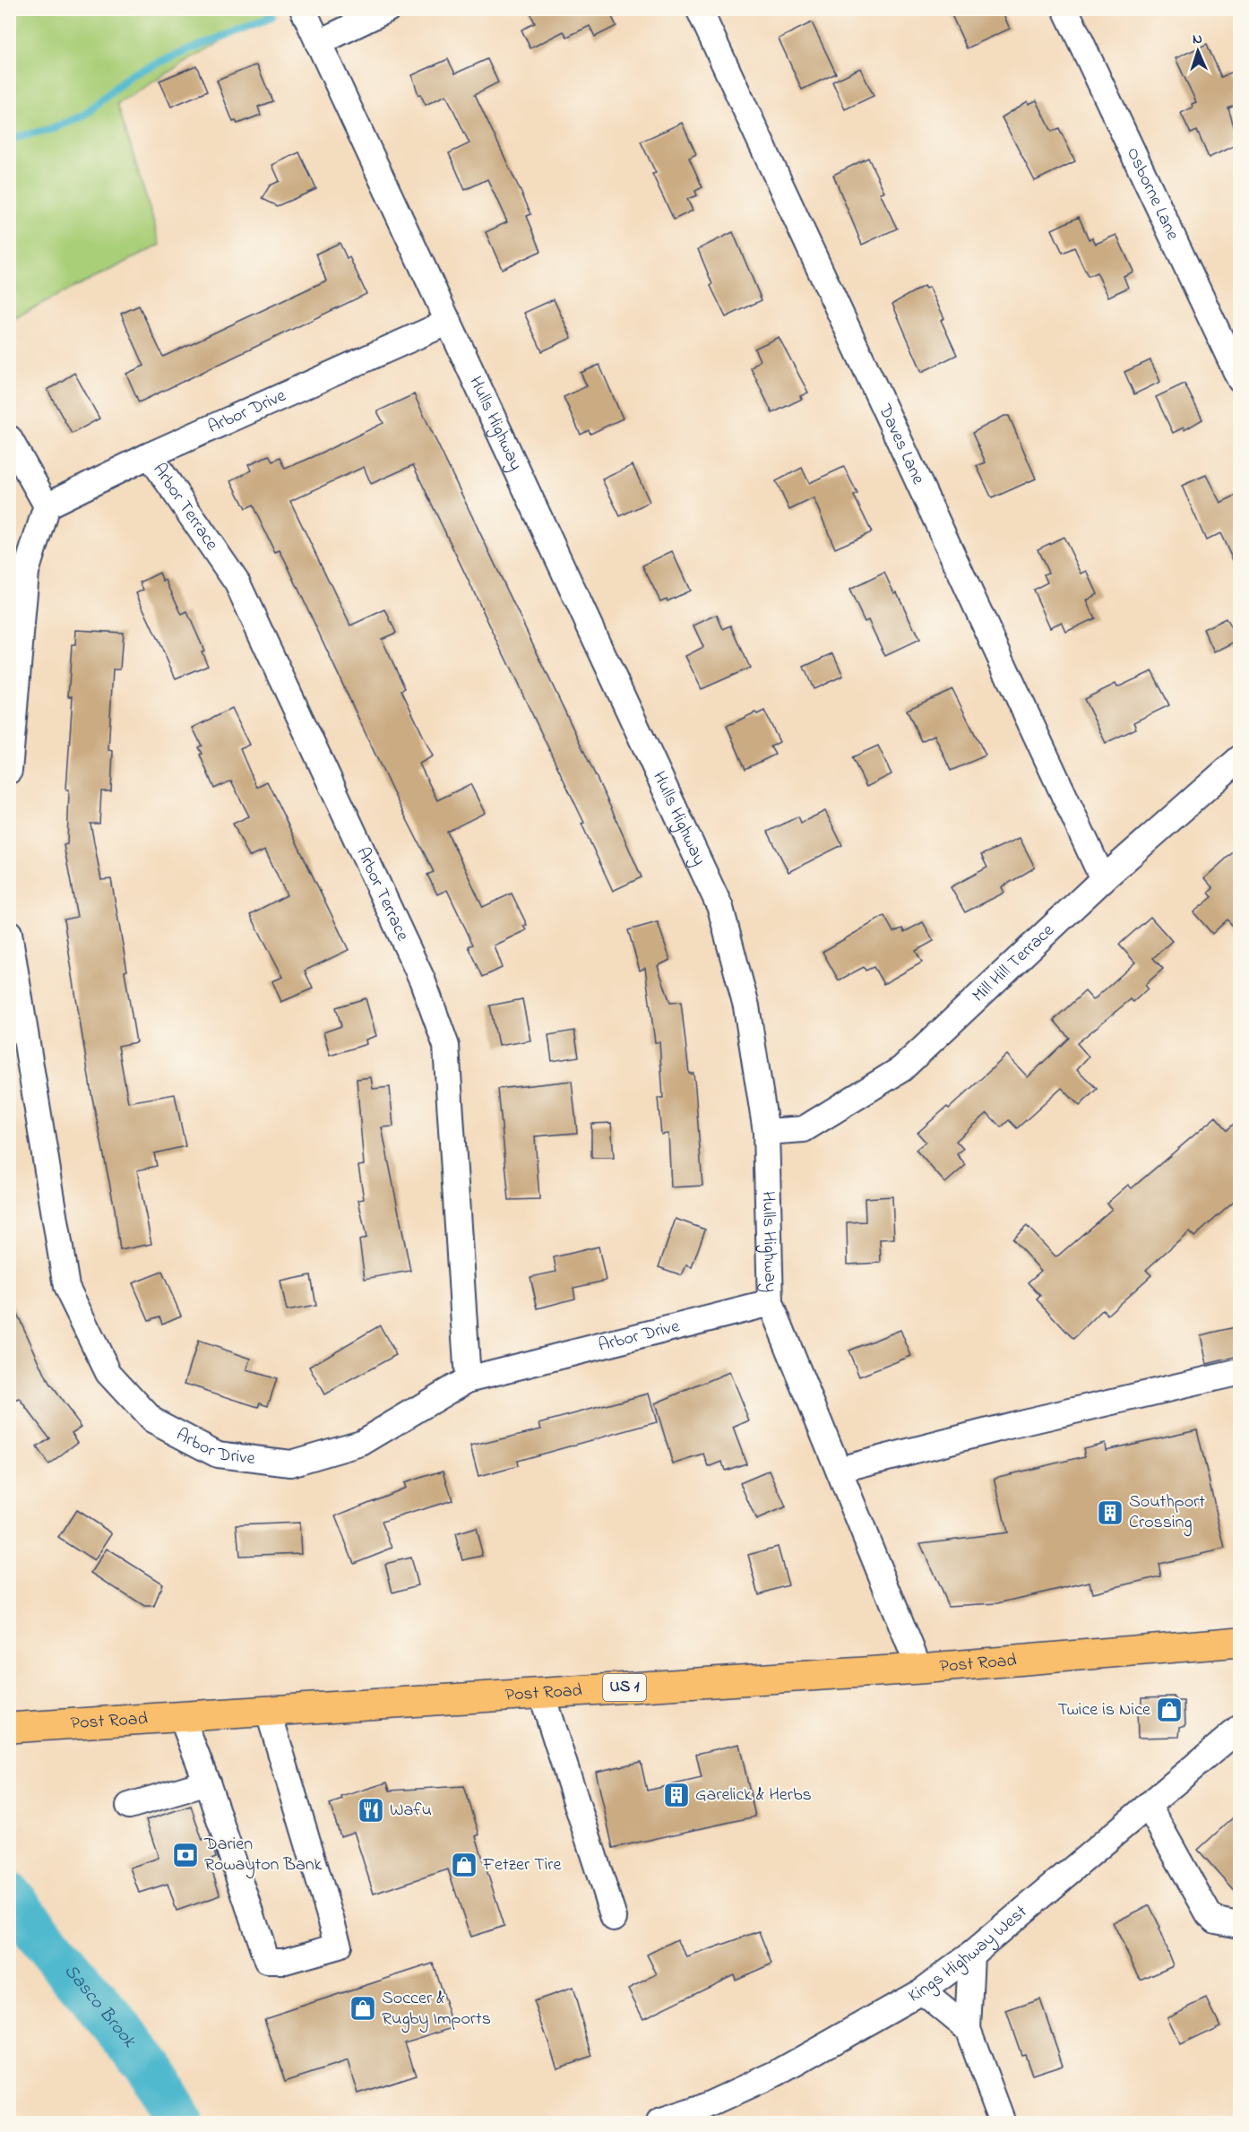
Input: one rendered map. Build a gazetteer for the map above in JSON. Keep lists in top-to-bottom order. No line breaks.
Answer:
{"streets":{"main road":["Post Road","US 1"],"street":["Osborne Lane","Arbor Drive","Hulls Highway","Daves Lane","Arbor Terrace","Mill Hill Terrace","Kings Highway West"]},"crossings":[["Arbor Drive","Hulls Highway"],["Arbor Drive","Arbor Terrace"],["Hulls Highway","Mill Hill Terrace"],["Hulls Highway","Post Road"],["Daves Lane","Mill Hill Terrace"]],"water":["Sasco Brook"],"places":{"building":["Southport Crossing","Garelick & Herbs"],"shop":["Twice is Nice","Fetzer Tire","Soccer & Rugby Imports"],"restaurant":["Wafu"],"bank":["Darien Rowayton Bank"]},"north":"top"}
